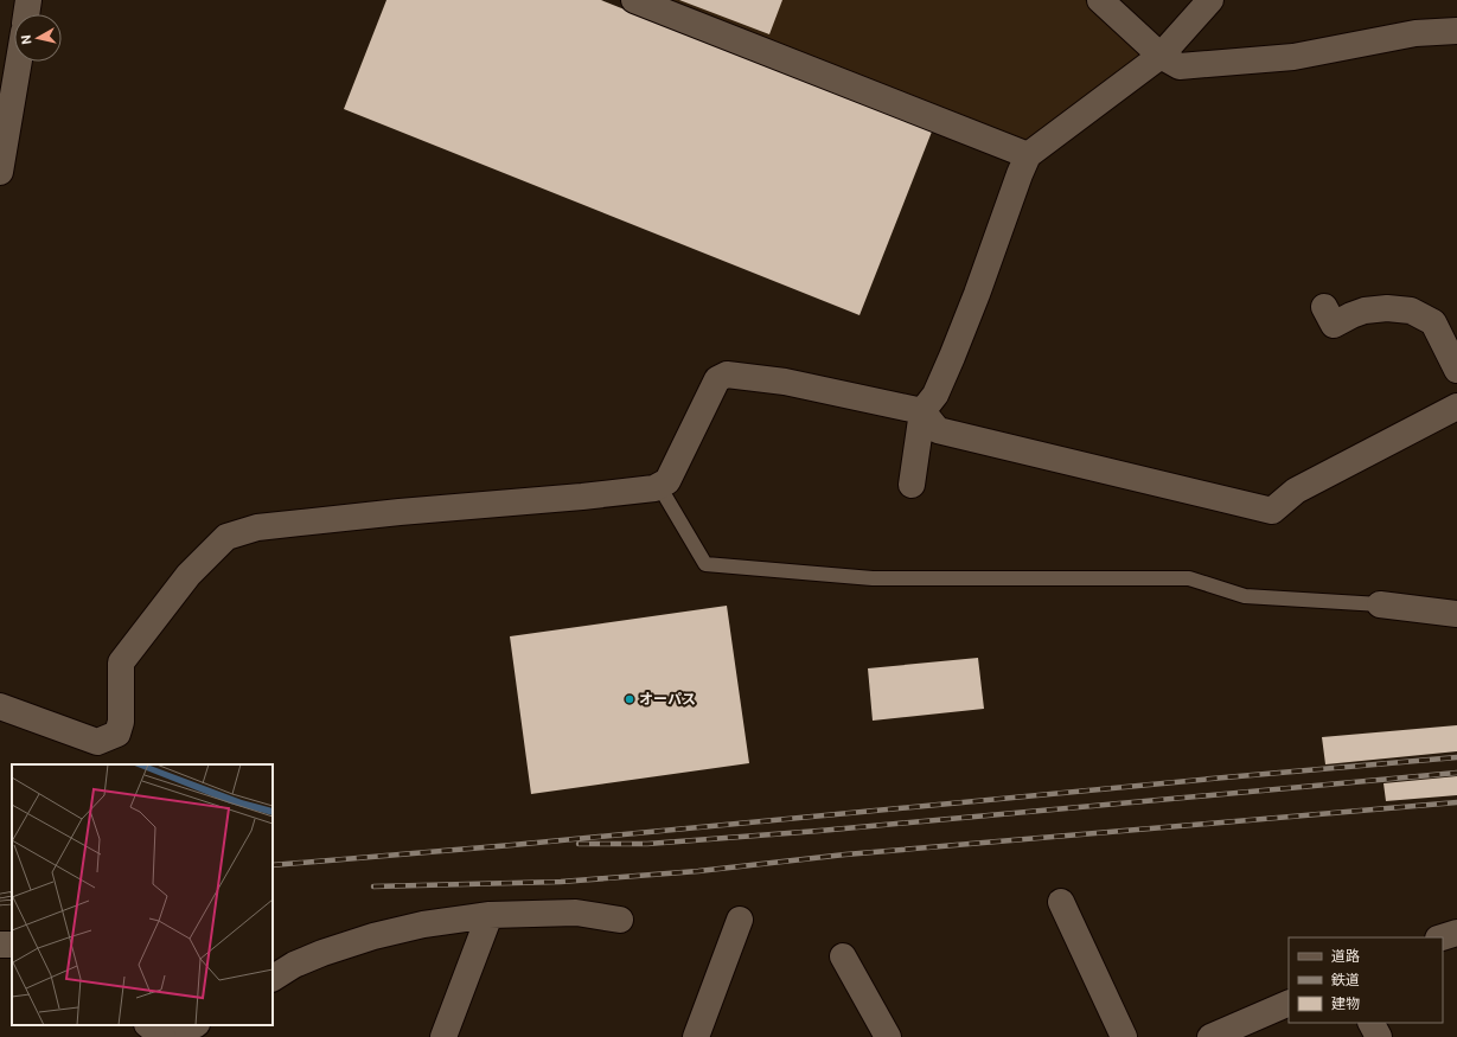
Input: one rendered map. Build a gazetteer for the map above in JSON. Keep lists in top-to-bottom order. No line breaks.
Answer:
{"places":["オーパス"],"legend":["道路","鉄道","建物"],"north":"left"}
